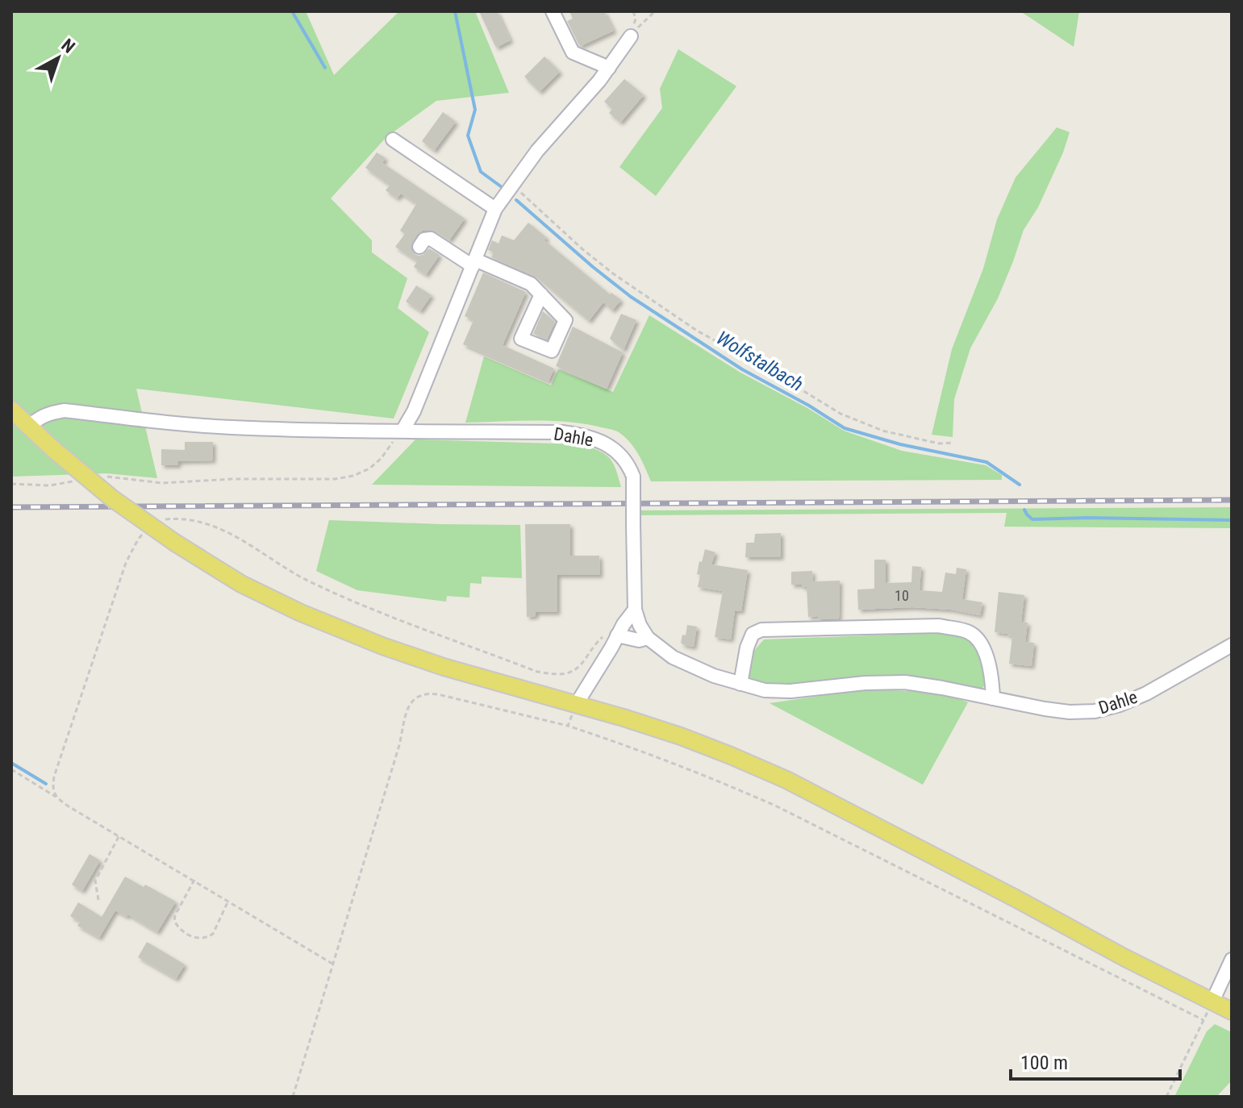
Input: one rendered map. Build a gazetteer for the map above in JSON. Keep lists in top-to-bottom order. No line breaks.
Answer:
{"streets":{"street":["Dahle"]},"water":["Wolfstalbach"],"house_numbers":["10"],"scale_bar":"100 m","north":"top right"}
